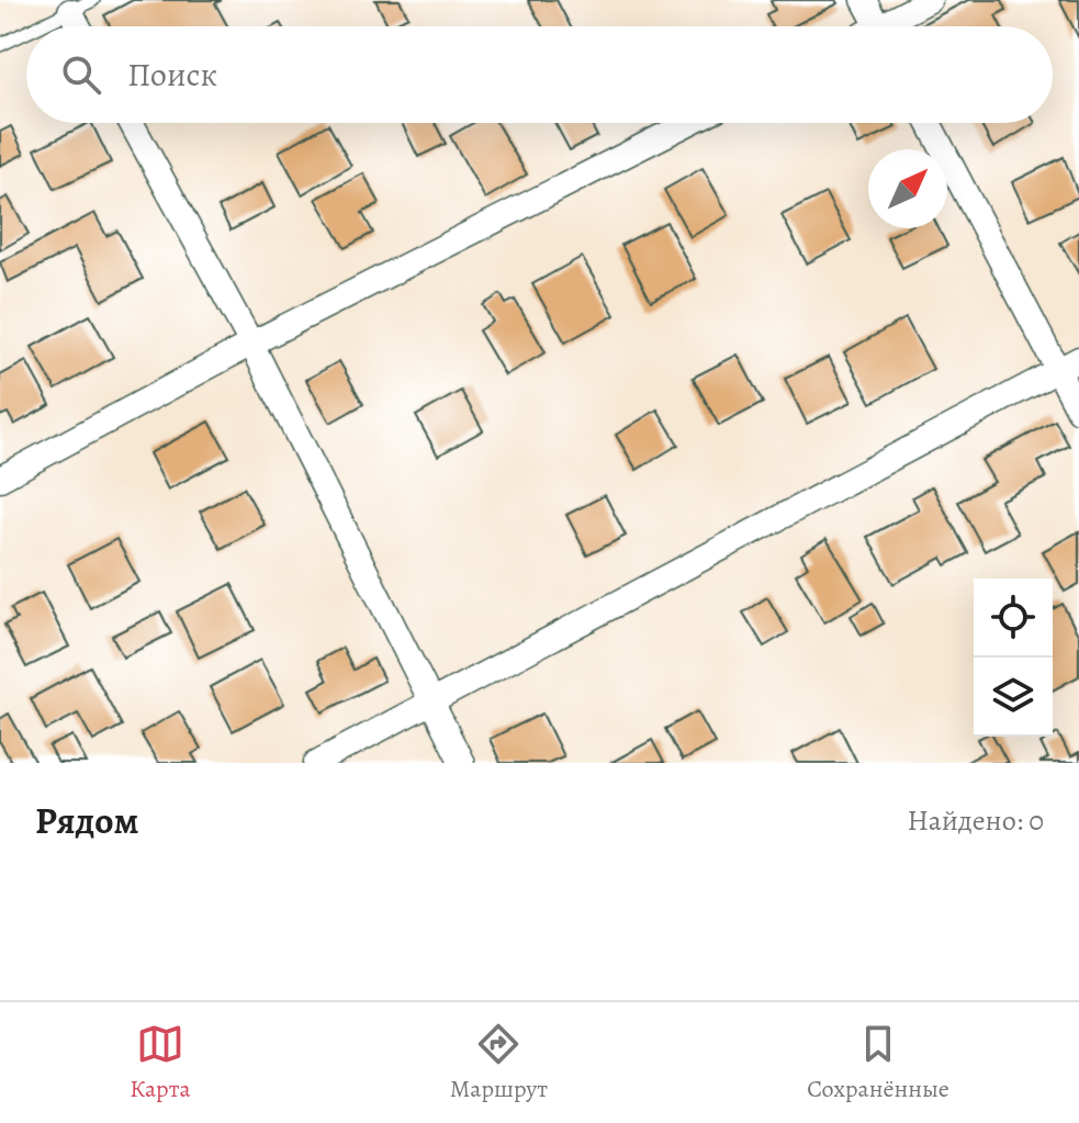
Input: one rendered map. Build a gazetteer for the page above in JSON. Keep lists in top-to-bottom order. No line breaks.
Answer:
{"north":"top right","page":{"search":"Поиск","heading":["Рядом","Найдено: 0"],"nav":["Карта","Маршрут","Сохранённые"]}}
